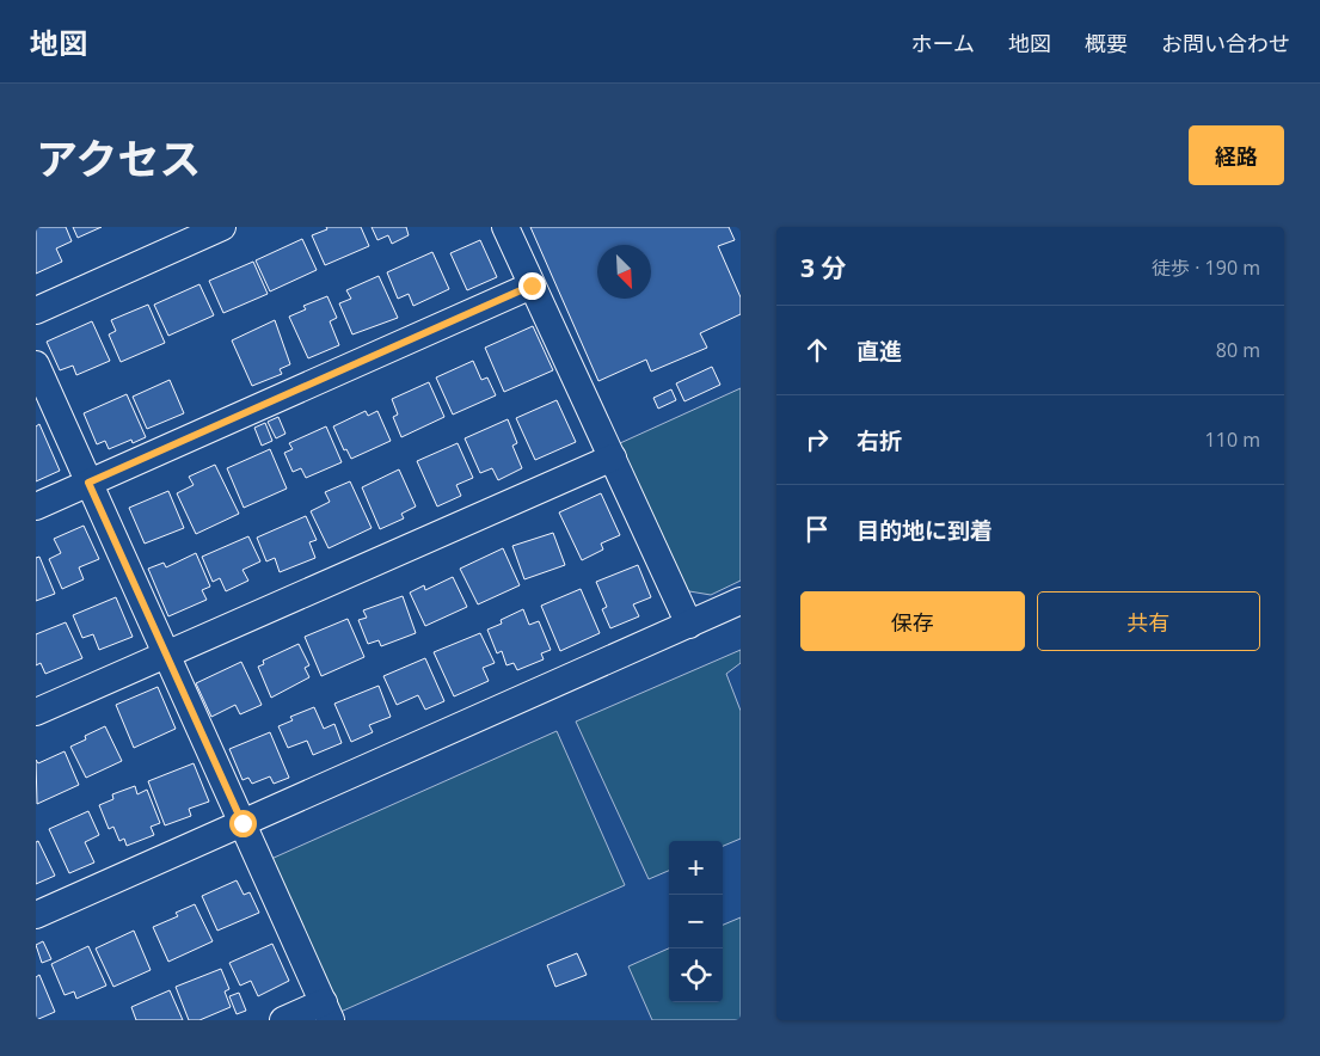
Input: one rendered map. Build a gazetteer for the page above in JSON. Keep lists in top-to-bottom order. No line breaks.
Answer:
{"north":"bottom right","page":{"header":"地図","nav":["ホーム","地図","概要","お問い合わせ"],"title":"アクセス","buttons":["経路",["保存","共有"]],"heading":["3 分","徒歩 · 190 m"],"list":[["直進","80 m"],["右折","110 m"],"目的地に到着"],"map_buttons":["+","−"]}}
